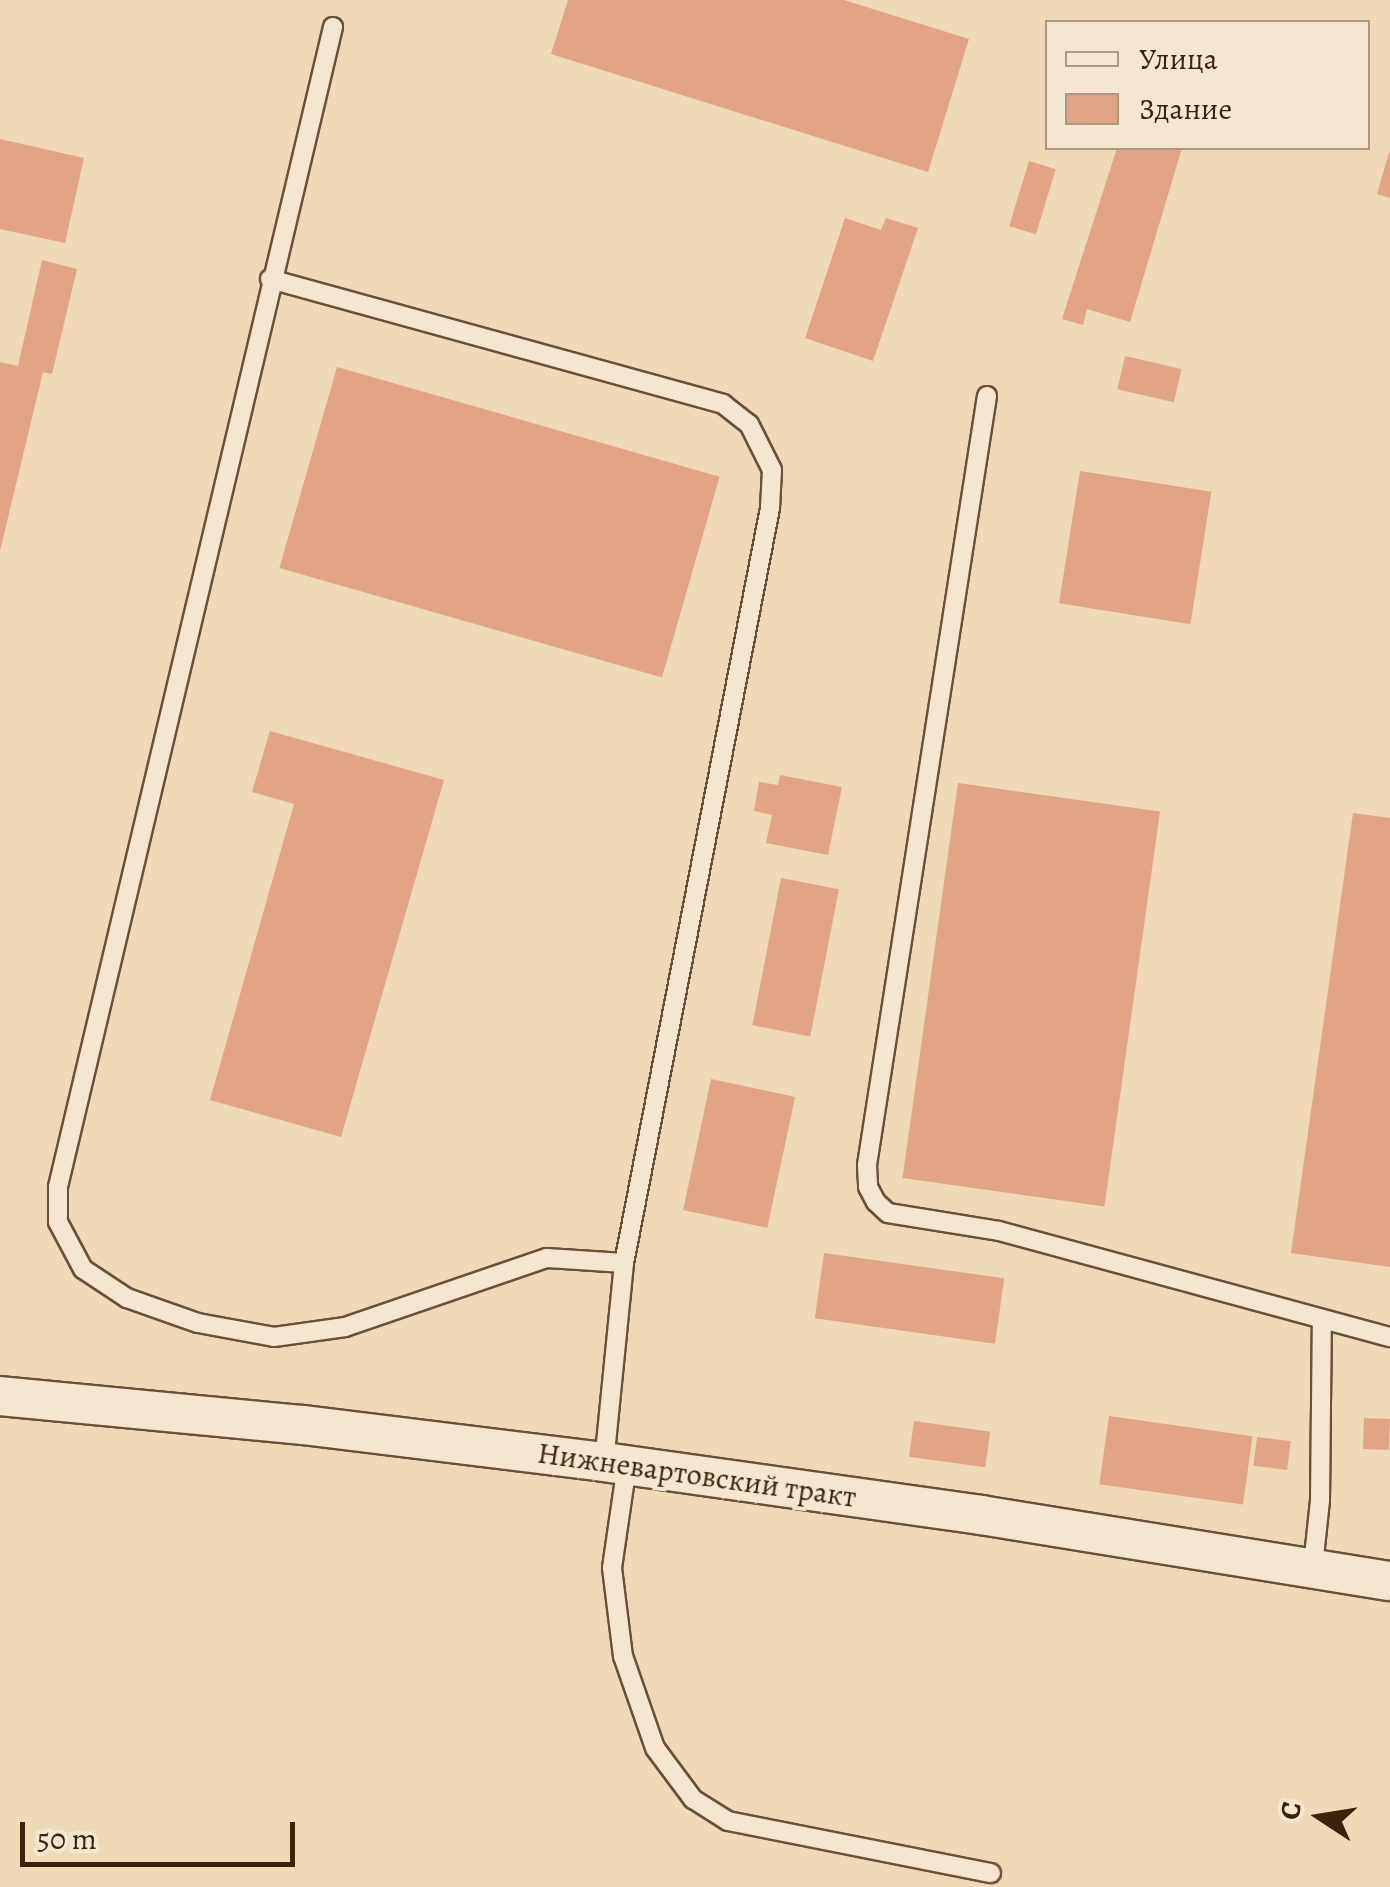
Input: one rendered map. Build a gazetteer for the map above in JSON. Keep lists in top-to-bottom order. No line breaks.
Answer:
{"streets":{"street":["Нижневартовский тракт"]},"legend":["Улица","Здание"],"scale_bar":"50 m","north":"left"}
